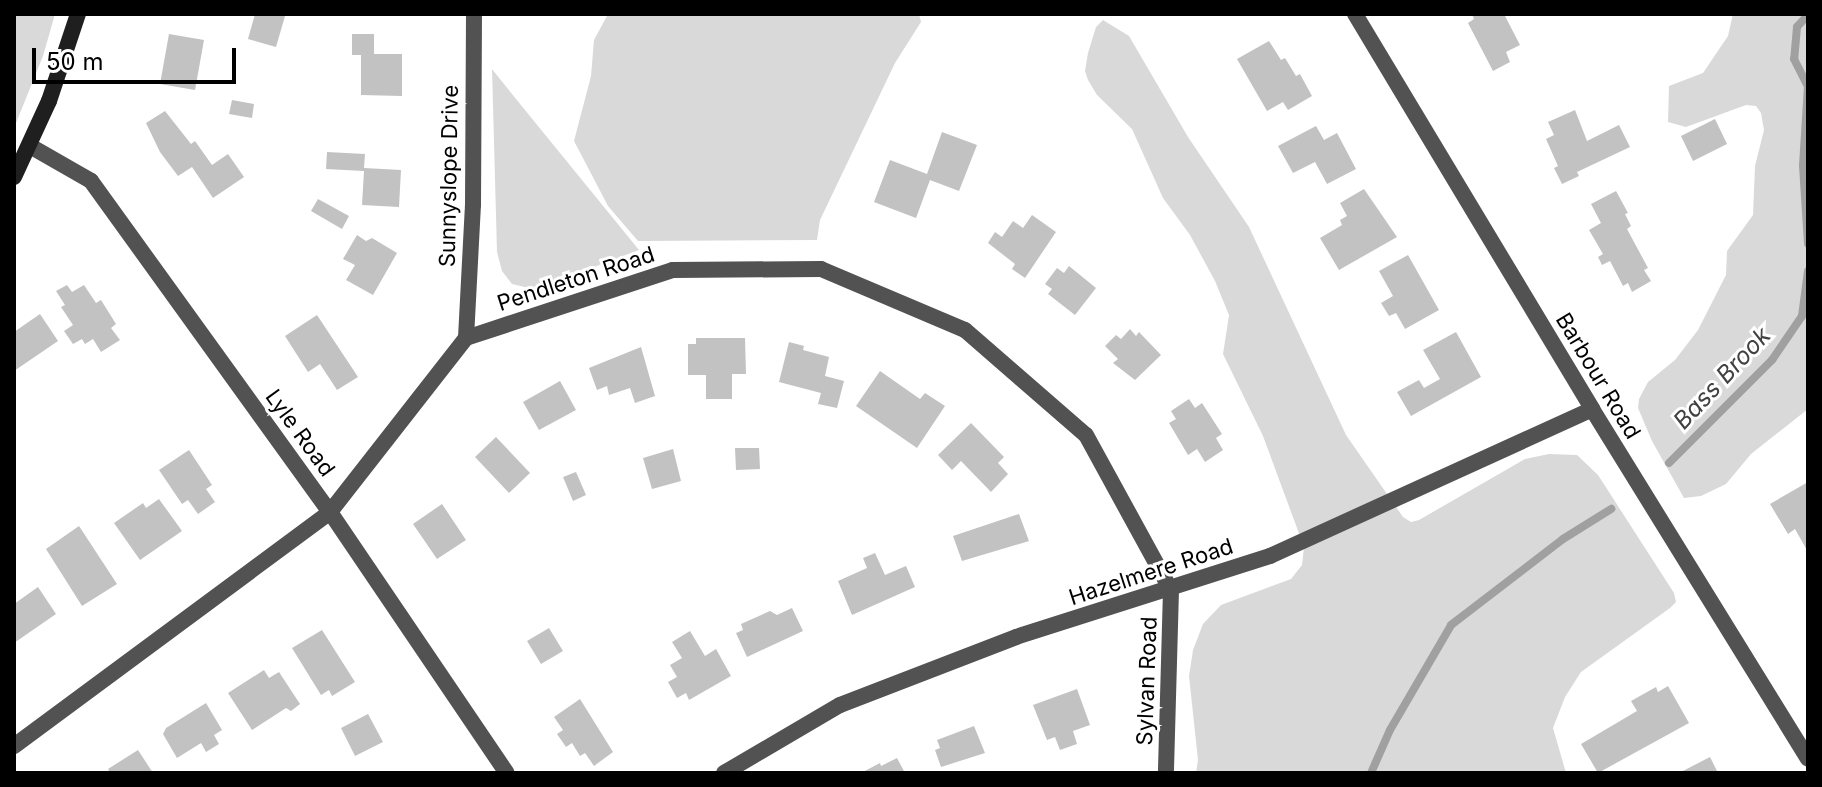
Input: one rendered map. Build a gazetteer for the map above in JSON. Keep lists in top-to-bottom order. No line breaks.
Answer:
{"streets":{"street":["Sunnyslope Drive","Pendleton Road","Barbour Road","Lyle Road","Hazelmere Road","Sylvan Road"]},"crossings":[["Sunnyslope Drive","Pendleton Road"],["Pendleton Road","Hazelmere Road"],["Pendleton Road","Sylvan Road"],["Barbour Road","Hazelmere Road"],["Hazelmere Road","Sylvan Road"]],"water":["Bass Brook"],"scale_bar":"50 m"}
